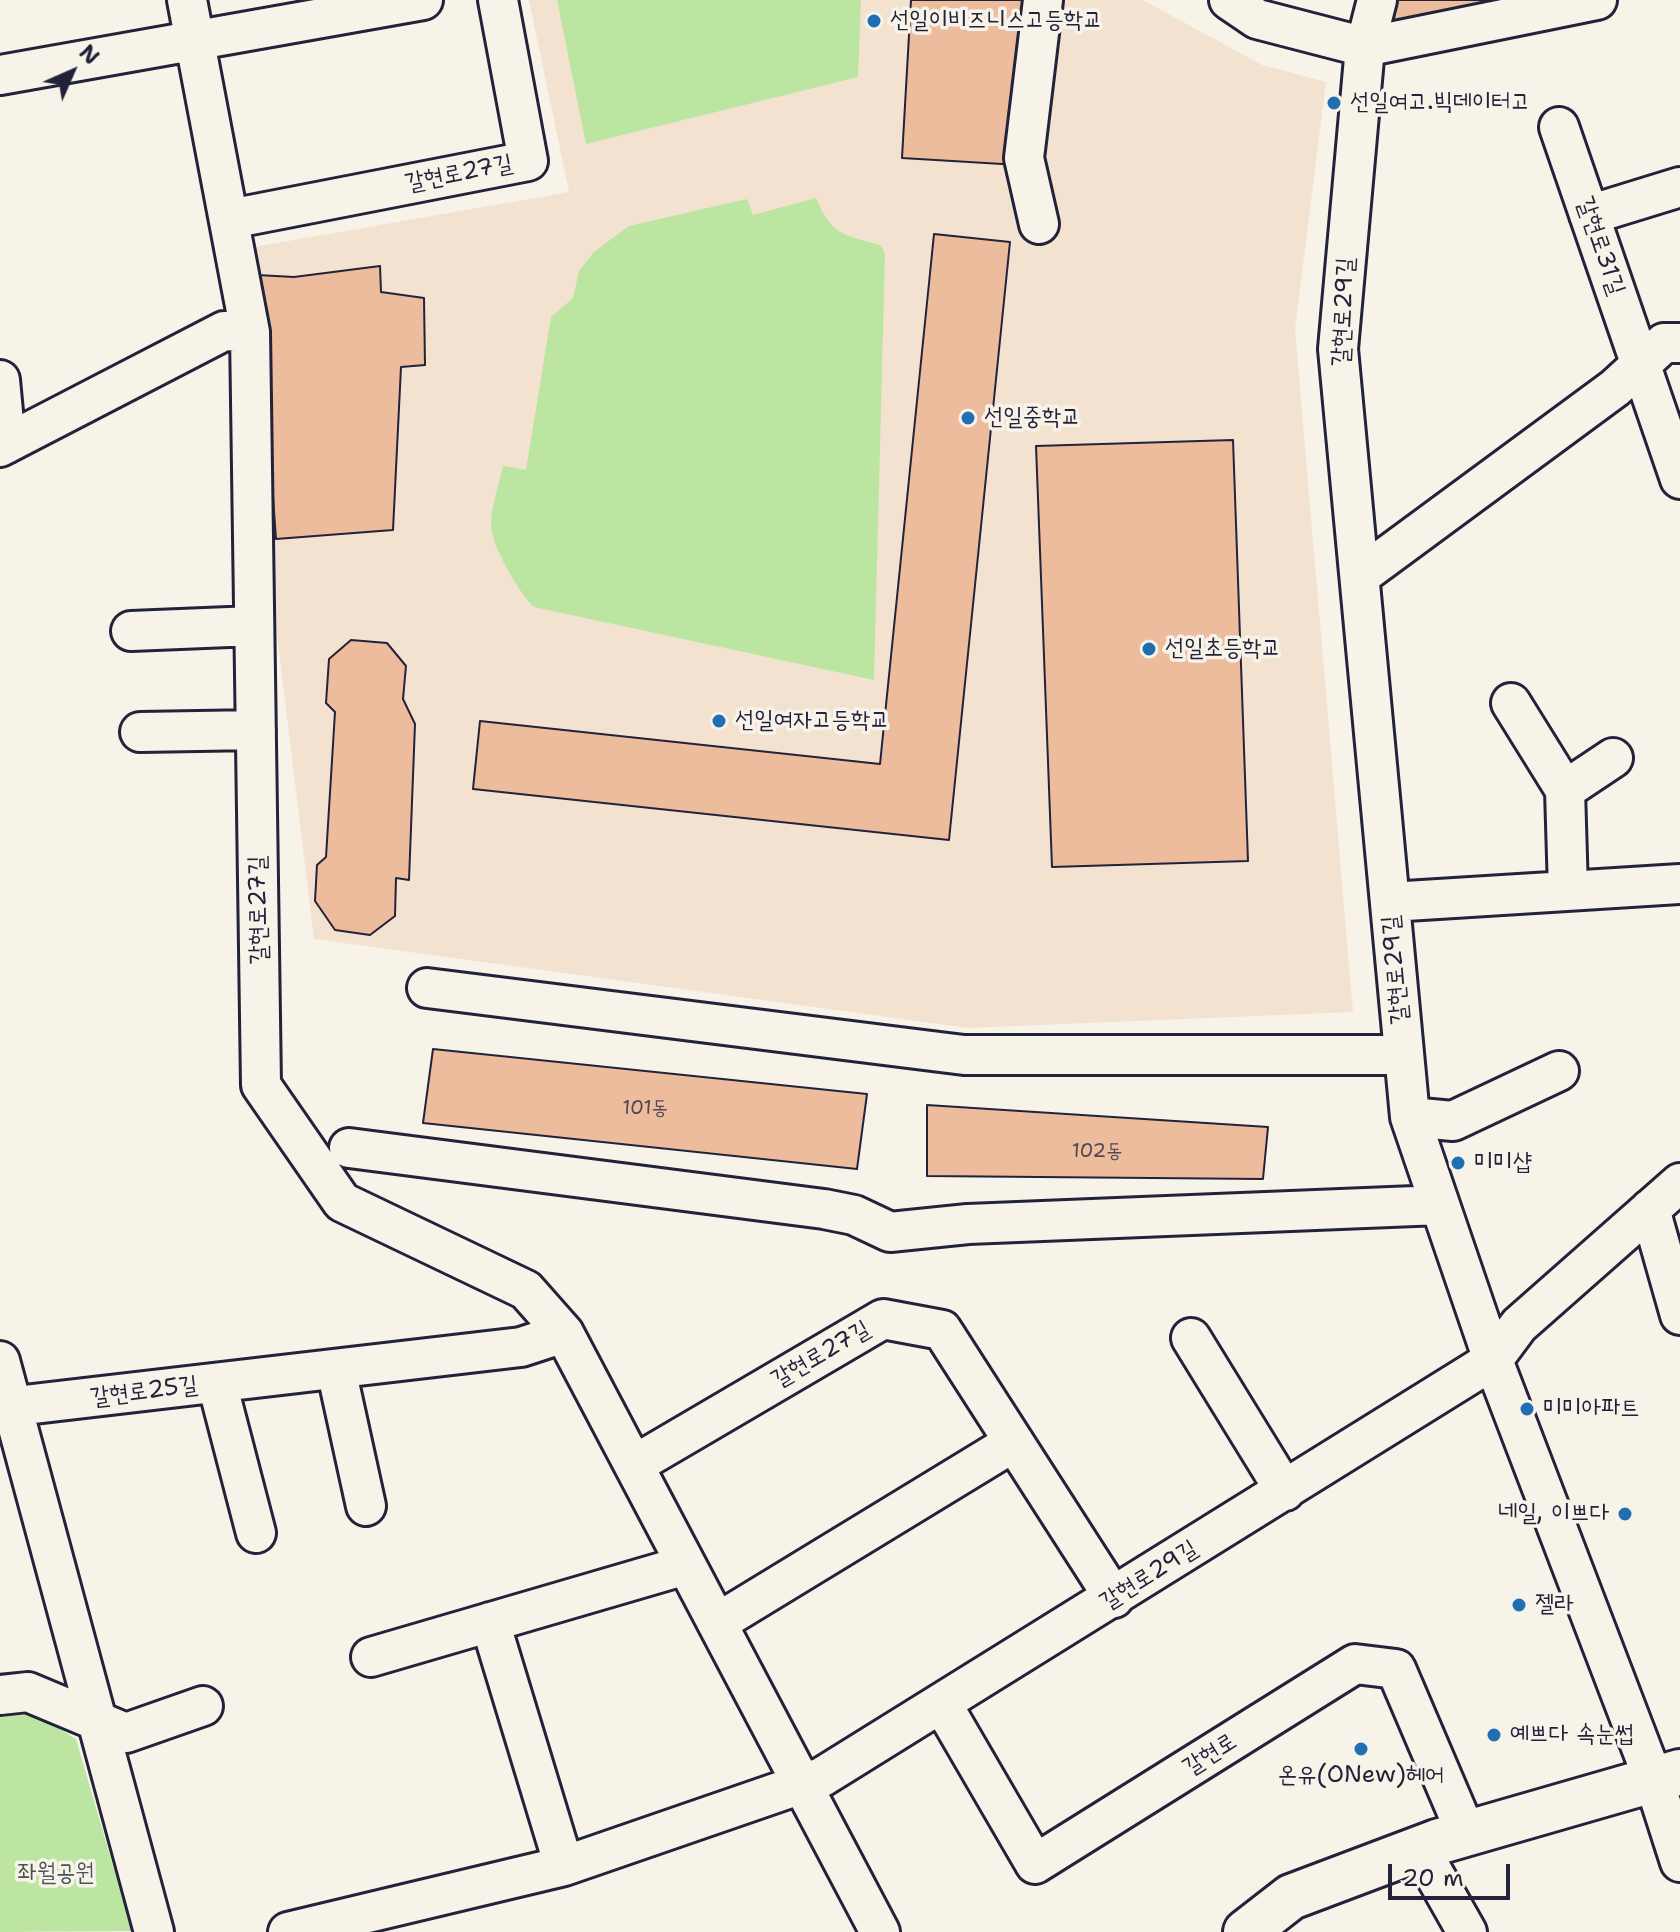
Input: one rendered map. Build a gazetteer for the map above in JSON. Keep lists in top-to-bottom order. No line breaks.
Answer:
{"streets":{"street":["갈현로27길","갈현로31길","갈현로29길","갈현로25길","갈현로"]},"crossings":[["갈현로27길","갈현로29길"],["갈현로29길","갈현로"]],"parks":["좌월공원"],"places":["선일이비즈니스고등학교","선일여고.빅데이터고","선일중학교","선일초등학교","선일여자고등학교","미미샵","미미아파트","네일, 이쁘다","젤라","예쁘다 속눈썹","온유(ONew)헤어"],"house_numbers":["101동","102동"],"scale_bar":"20 m","north":"top right"}
